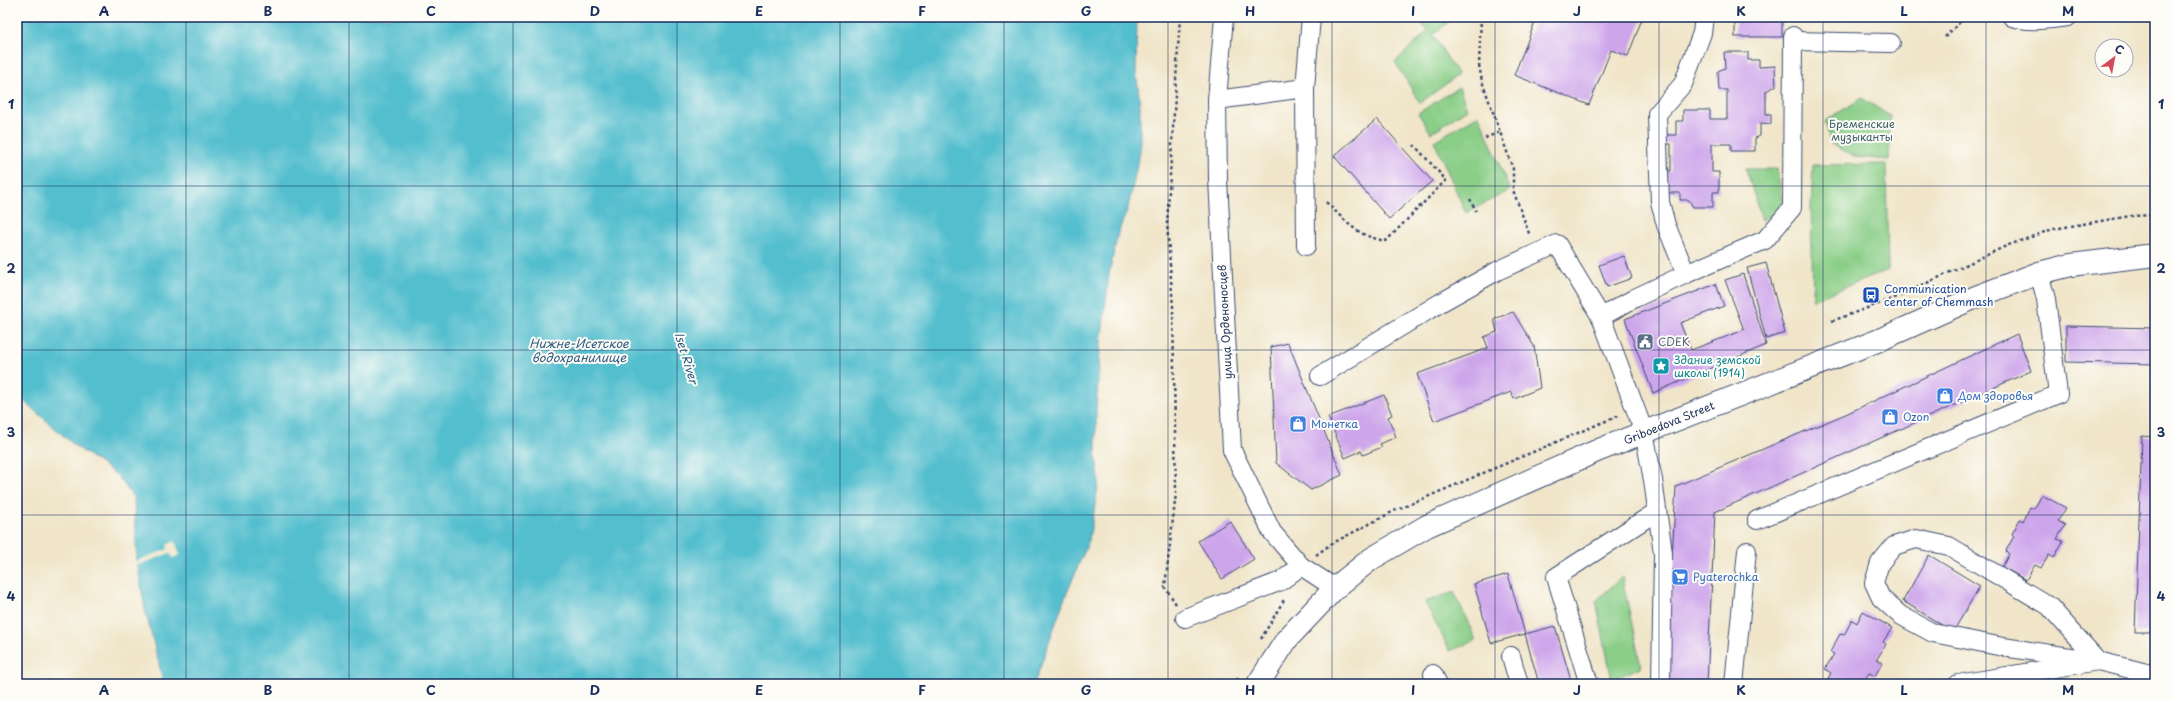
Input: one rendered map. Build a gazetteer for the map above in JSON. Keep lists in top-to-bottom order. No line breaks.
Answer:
{"streets":{"main road":["Griboedova Street"],"street":["улица Орденоносцев"]},"crossings":[["улица Орденоносцев","Griboedova Street"]],"water":["Нижне-Исетское водохранилище","Iset River"],"parks":["Бременские музыканты"],"places":{"bus stop":["Communication center of Chemmash"],"public building":["CDEK"],"place":["Здание земской школы (1914)"],"shop":["Дом здоровья","Ozon","Монетка"],"supermarket":["Pyaterochka"]},"north":"top right","grid":{"columns":["A","B","C","D","E","F","G","H","I","J","K","L","M"],"rows":["1","2","3","4"]}}
